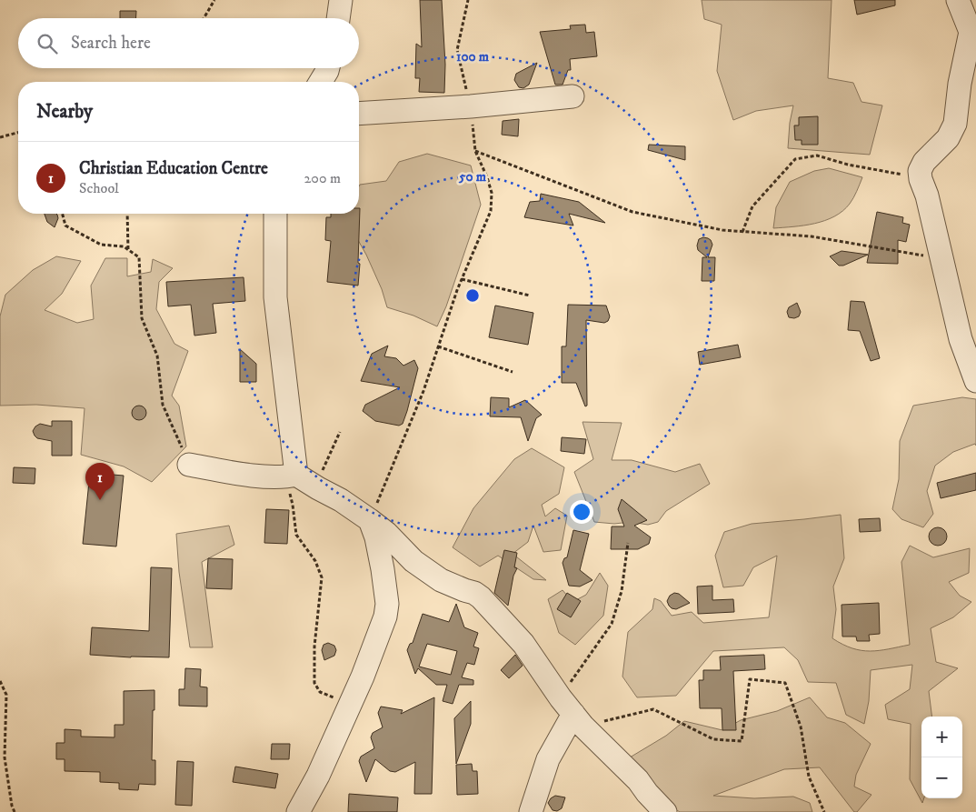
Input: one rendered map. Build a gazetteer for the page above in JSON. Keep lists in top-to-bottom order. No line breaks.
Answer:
{"page":{"search":"Search here","heading":"Nearby","list":[{"mark":"1","name":"Christian Education Centre","note":"School","value":"200 m"}],"pins":"1","map_buttons":["+","−"]},"rings":["100 m","50 m"]}
